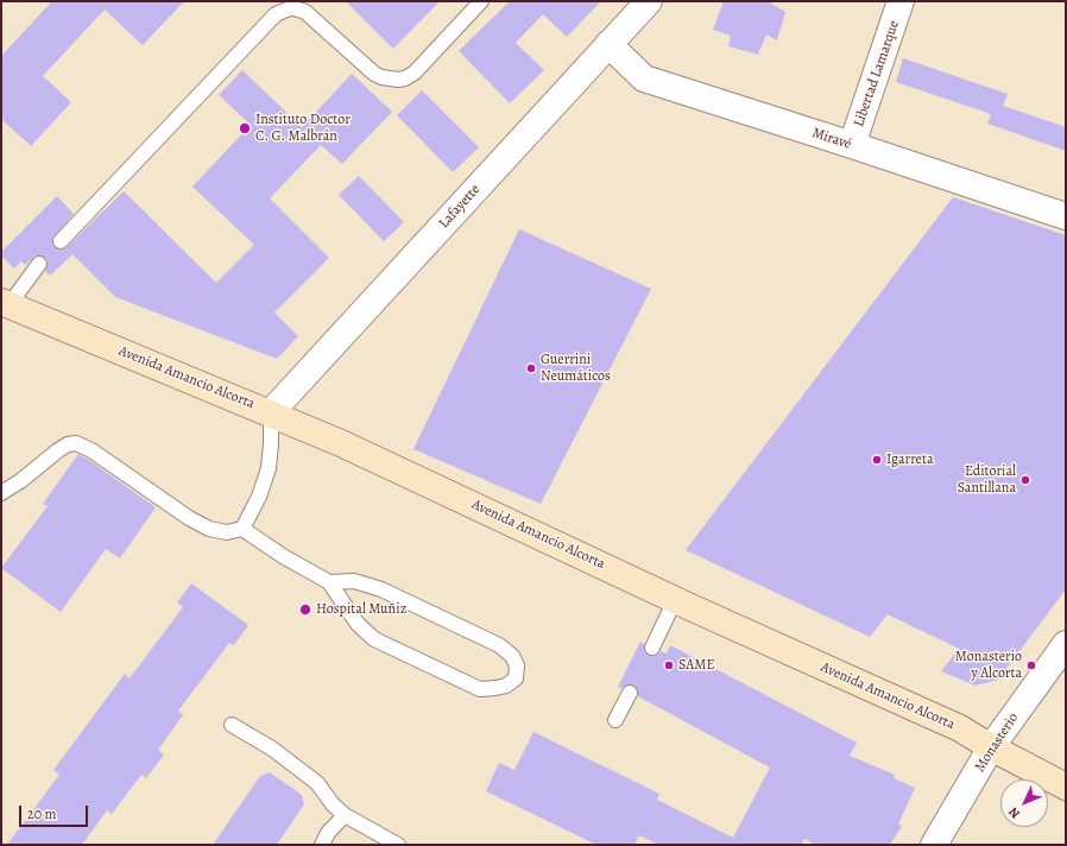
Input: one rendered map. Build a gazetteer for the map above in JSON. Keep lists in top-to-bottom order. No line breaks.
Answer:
{"streets":{"main road":["Avenida Amancio Alcorta"],"street":["Libertad Lamarque","Miravé","Lafayette","Monasterio"]},"crossings":[["Libertad Lamarque","Miravé"],["Miravé","Lafayette"],["Lafayette","Avenida Amancio Alcorta"],["Avenida Amancio Alcorta","Monasterio"]],"places":["Instituto Doctor C. G. Malbrán","Guerrini Neumáticos","Igarreta","Editorial Santillana","Hospital Muñiz","SAME","Monasterio y Alcorta"],"scale_bar":"20 m","north":"bottom left"}
